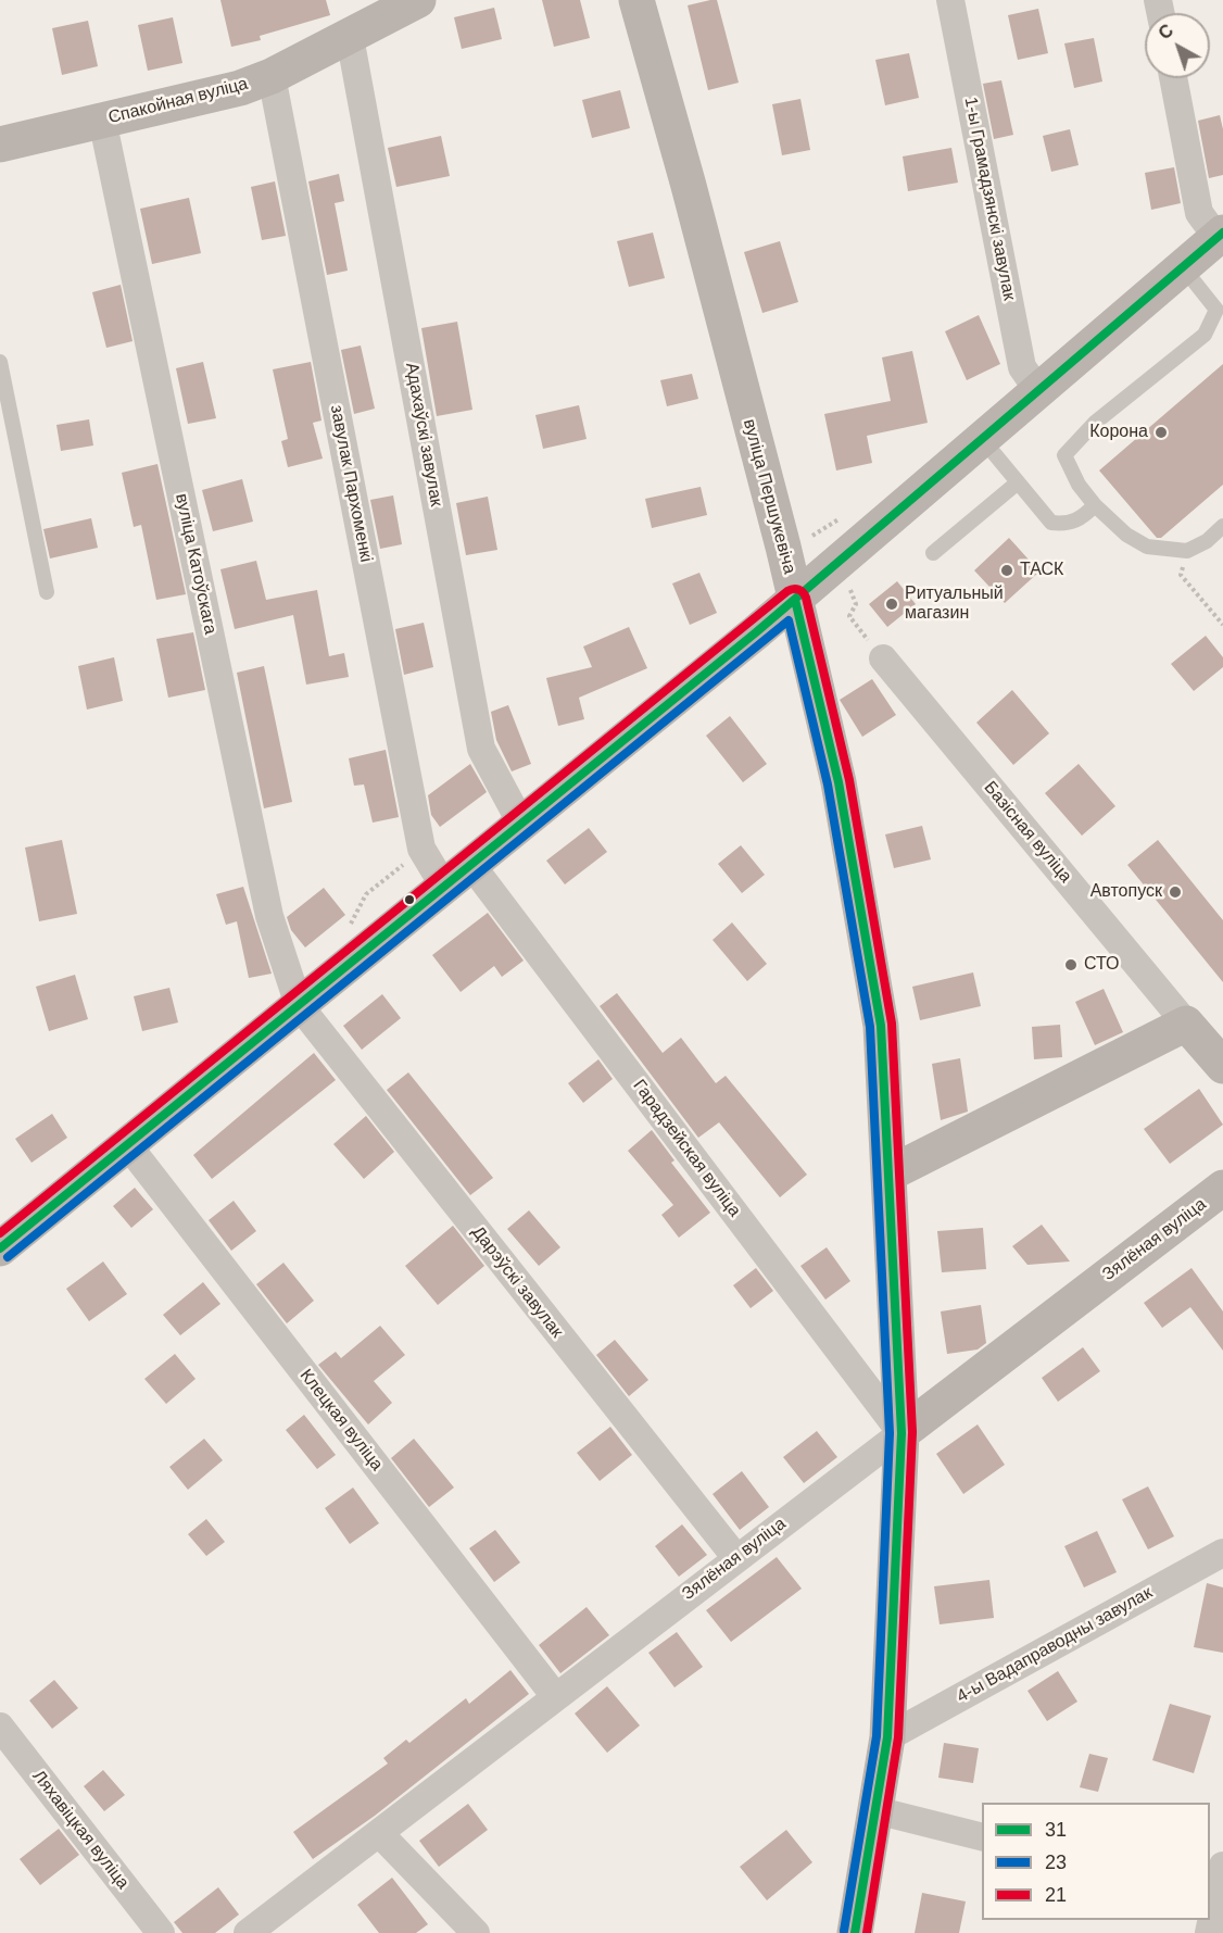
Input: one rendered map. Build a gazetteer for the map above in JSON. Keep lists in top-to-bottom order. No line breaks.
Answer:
{"streets":{"main road":["Спакойная вуліца","вуліца Першукевіча","Базісная вуліца","Зялёная вуліца"],"street":["1-ы Грамадзянскі завулак","Адахаўскі завулак","завулак Пархоменкі","вуліца Катоўскага","Гарадзейская вуліца","Дарэўскі завулак","Клецкая вуліца","4-ы Вадаправодны завулак","Ляхавіцкая вуліца"]},"crossings":[["Спакойная вуліца","Адахаўскі завулак"],["Спакойная вуліца","завулак Пархоменкі"],["Спакойная вуліца","вуліца Катоўскага"],["вуліца Першукевіча","Гарадзейская вуліца"],["вуліца Першукевіча","Зялёная вуліца"],["вуліца Першукевіча","4-ы Вадаправодны завулак"],["вуліца Катоўскага","Дарэўскі завулак"],["Гарадзейская вуліца","Зялёная вуліца"],["Зялёная вуліца","Дарэўскі завулак"],["Зялёная вуліца","Клецкая вуліца"]],"places":["Корона","ТАСК","Ритуальный магазин","Автопуск","СТО"],"lines":["transit line 31","transit line 21","transit line 23"],"legend":["31","23","21"],"north":"top left"}
